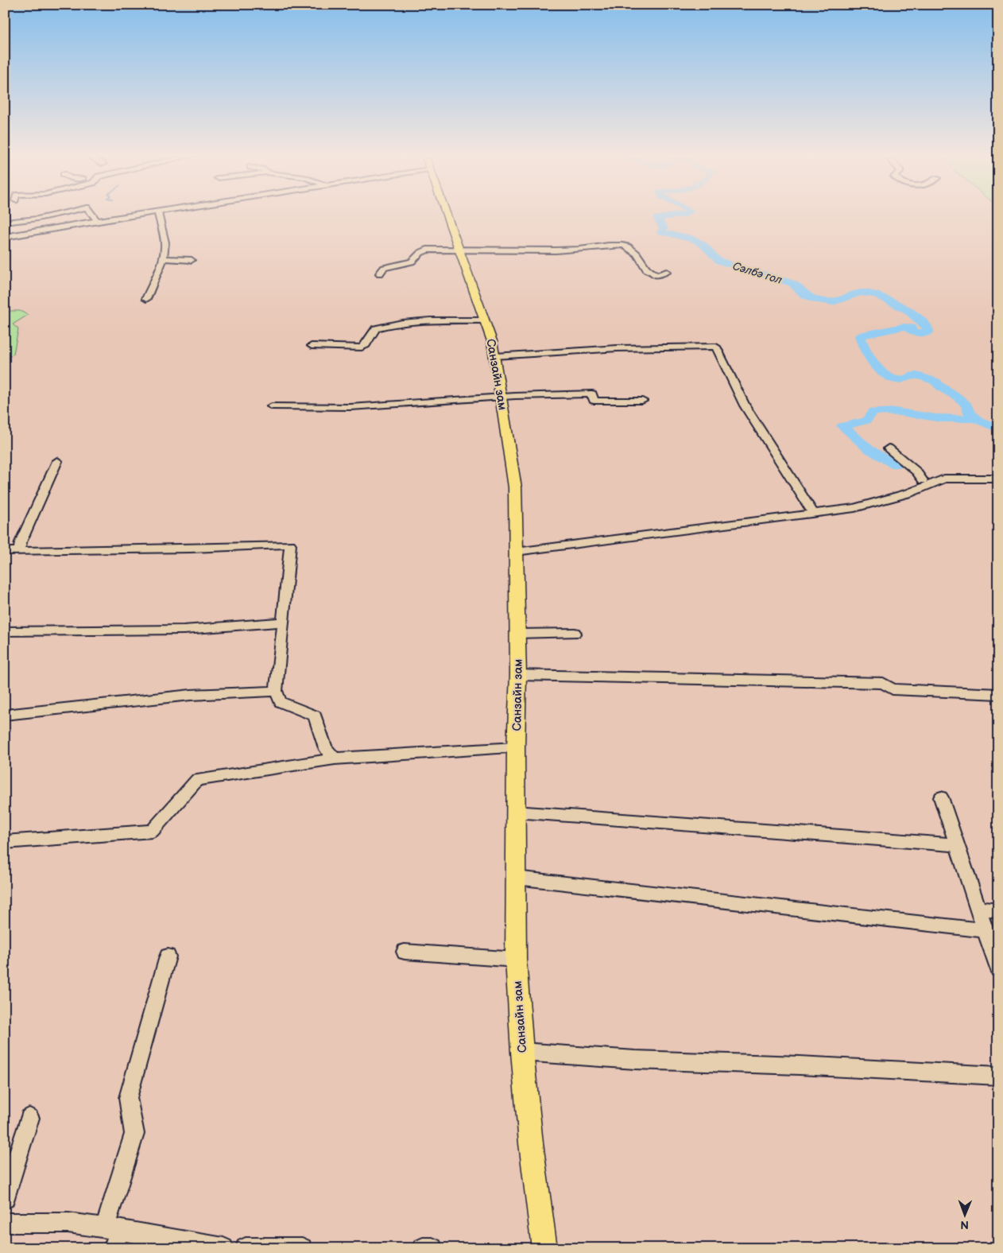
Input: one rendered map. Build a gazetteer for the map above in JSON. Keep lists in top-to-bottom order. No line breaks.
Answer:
{"streets":{"main road":["Санзайн зам"]},"water":["Сэлбэ гол"],"north":"bottom"}
